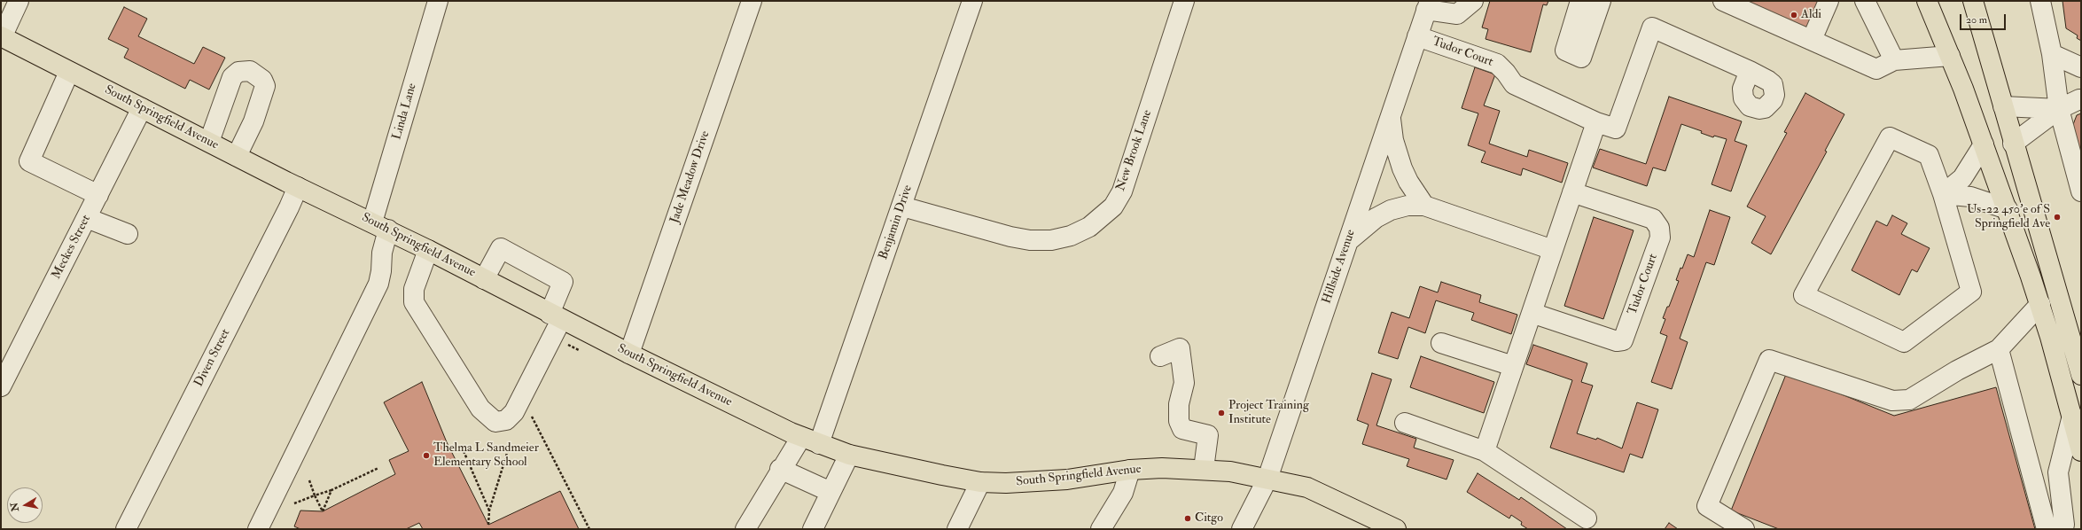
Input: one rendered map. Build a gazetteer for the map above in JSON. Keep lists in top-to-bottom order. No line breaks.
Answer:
{"streets":{"main road":["South Springfield Avenue"],"street":["Tudor Court","Linda Lane","New Brook Lane","Jade Meadow Drive","Benjamin Drive","Meckes Street","Hillside Avenue","Diven Street"]},"crossings":[["Tudor Court","Hillside Avenue"],["Linda Lane","South Springfield Avenue"],["South Springfield Avenue","Jade Meadow Drive"],["South Springfield Avenue","Benjamin Drive"],["South Springfield Avenue","Meckes Street"],["South Springfield Avenue","Hillside Avenue"],["South Springfield Avenue","Diven Street"],["New Brook Lane","Benjamin Drive"]],"places":["Aldi","Us-22 450'e of S Springfield Ave","Project Training Institute","Thelma L Sandmeier Elementary School","Citgo"],"scale_bar":"20 m","north":"left"}
